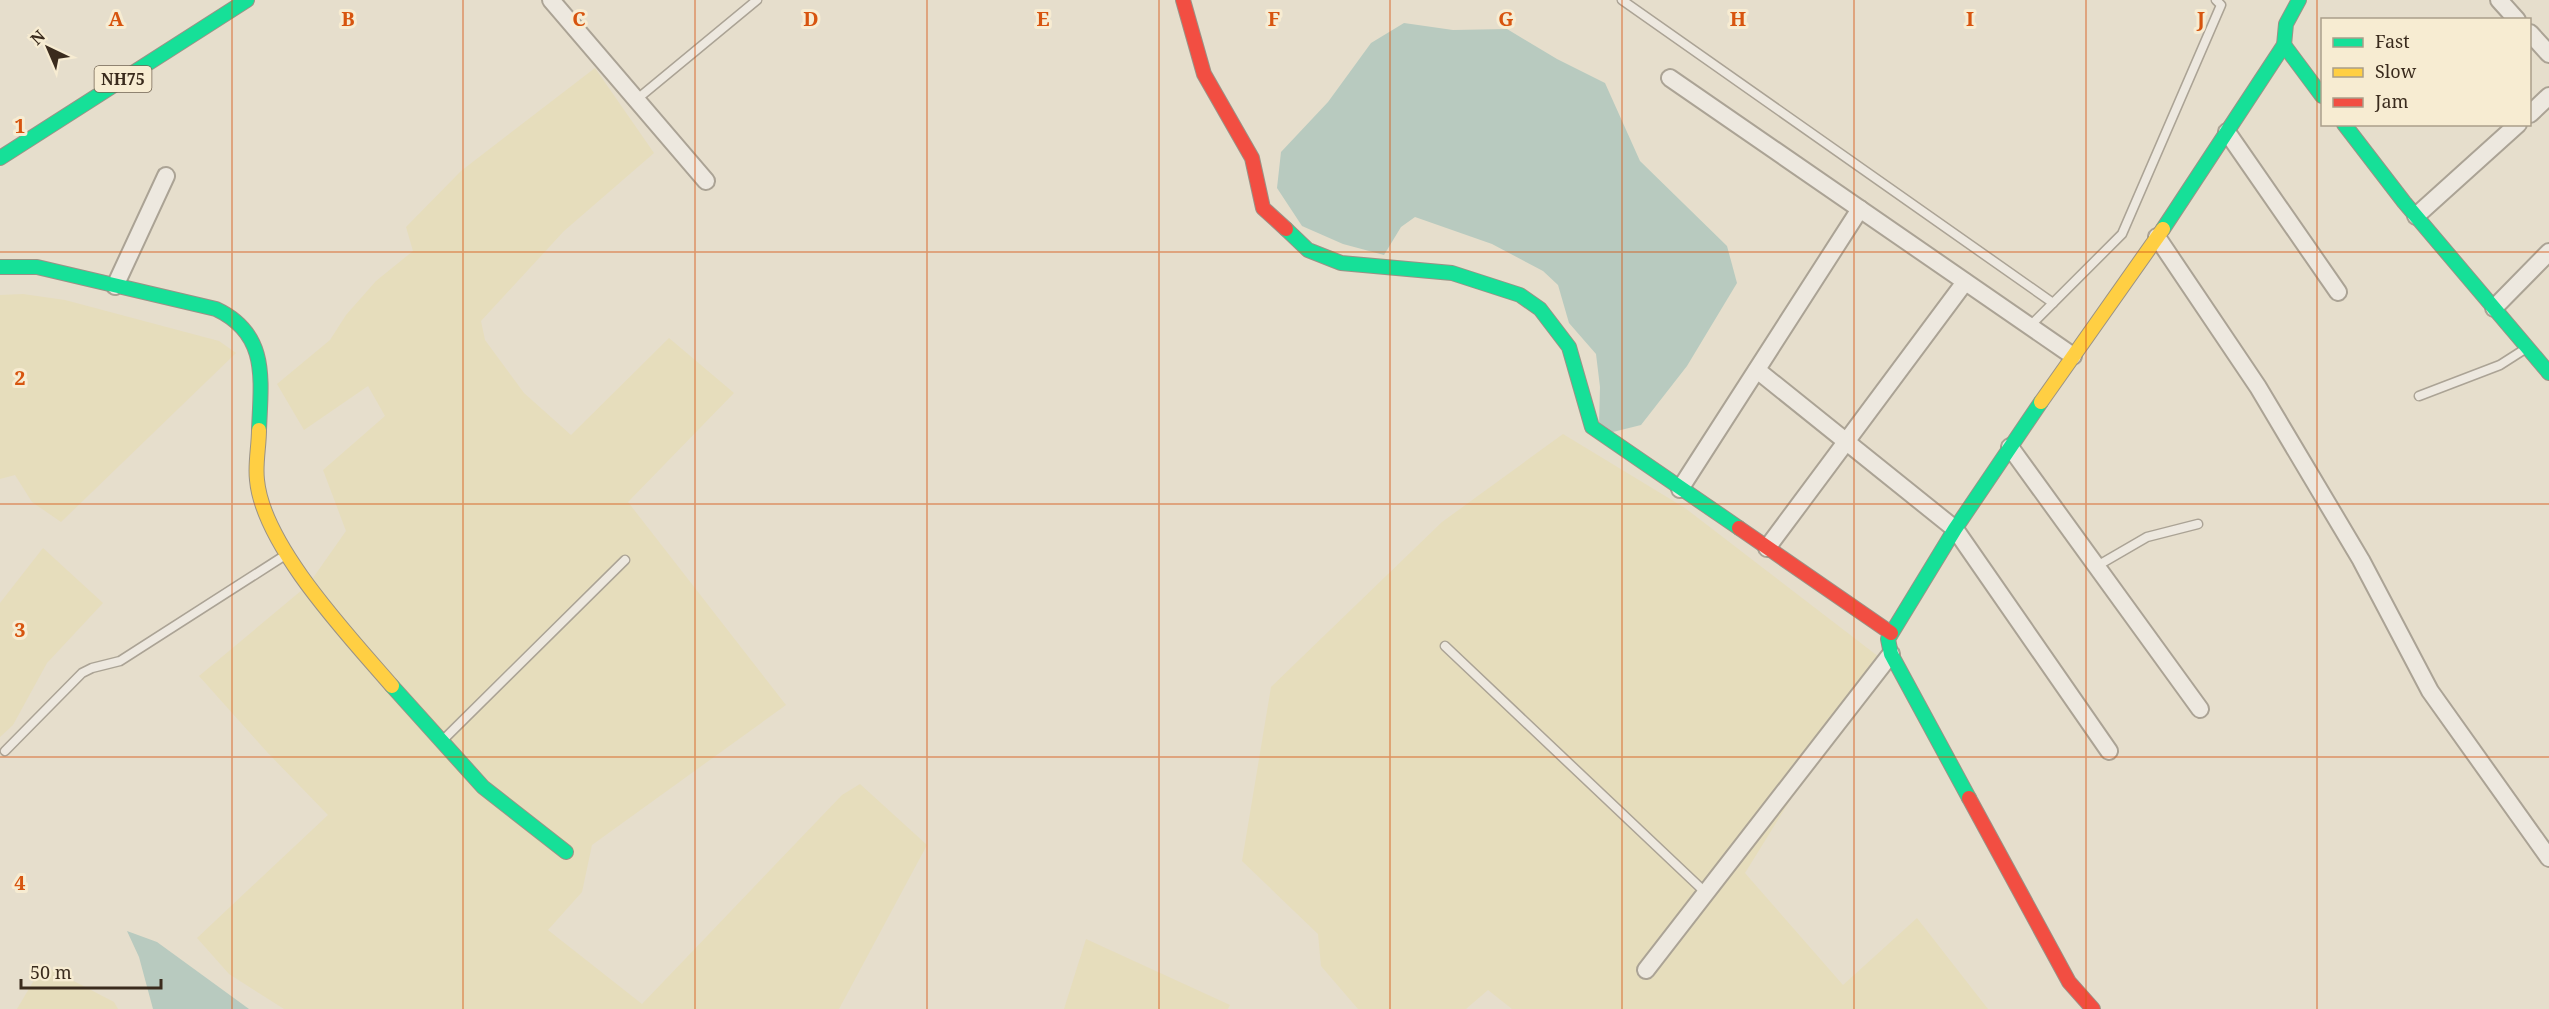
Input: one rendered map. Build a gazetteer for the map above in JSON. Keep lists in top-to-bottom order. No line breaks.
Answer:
{"streets":{"main road":["NH75"]},"legend":["Fast","Slow","Jam"],"scale_bar":"50 m","north":"top left","grid":{"columns":["A","B","C","D","E","F","G","H","I","J"],"rows":["1","2","3","4"]}}
